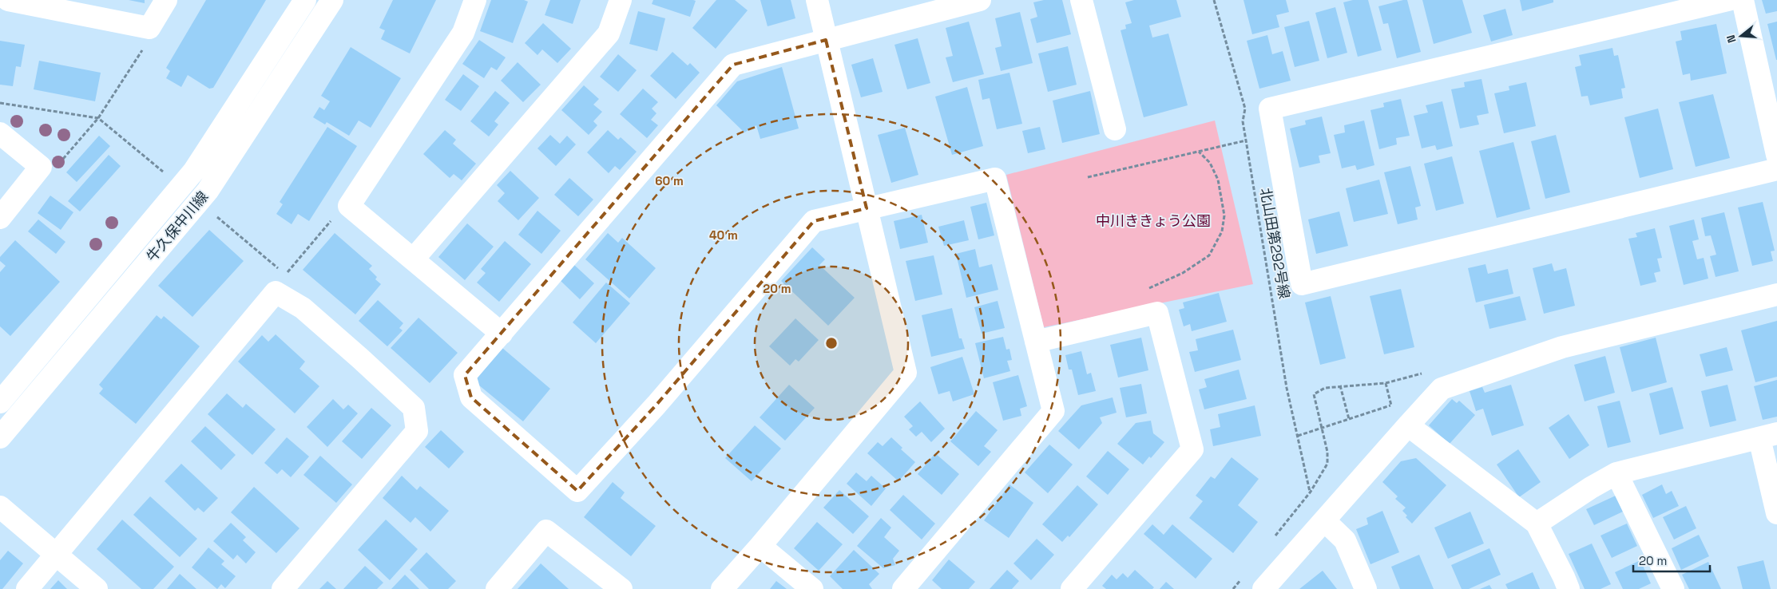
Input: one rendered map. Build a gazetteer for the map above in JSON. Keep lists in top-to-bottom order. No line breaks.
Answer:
{"streets":{"street":["牛久保中川線"],"path":["北山田第292号線"]},"parks":["中川ききょう公園"],"scale_bar":"20 m","north":"left","rings":["60 m","40 m","20 m"]}
